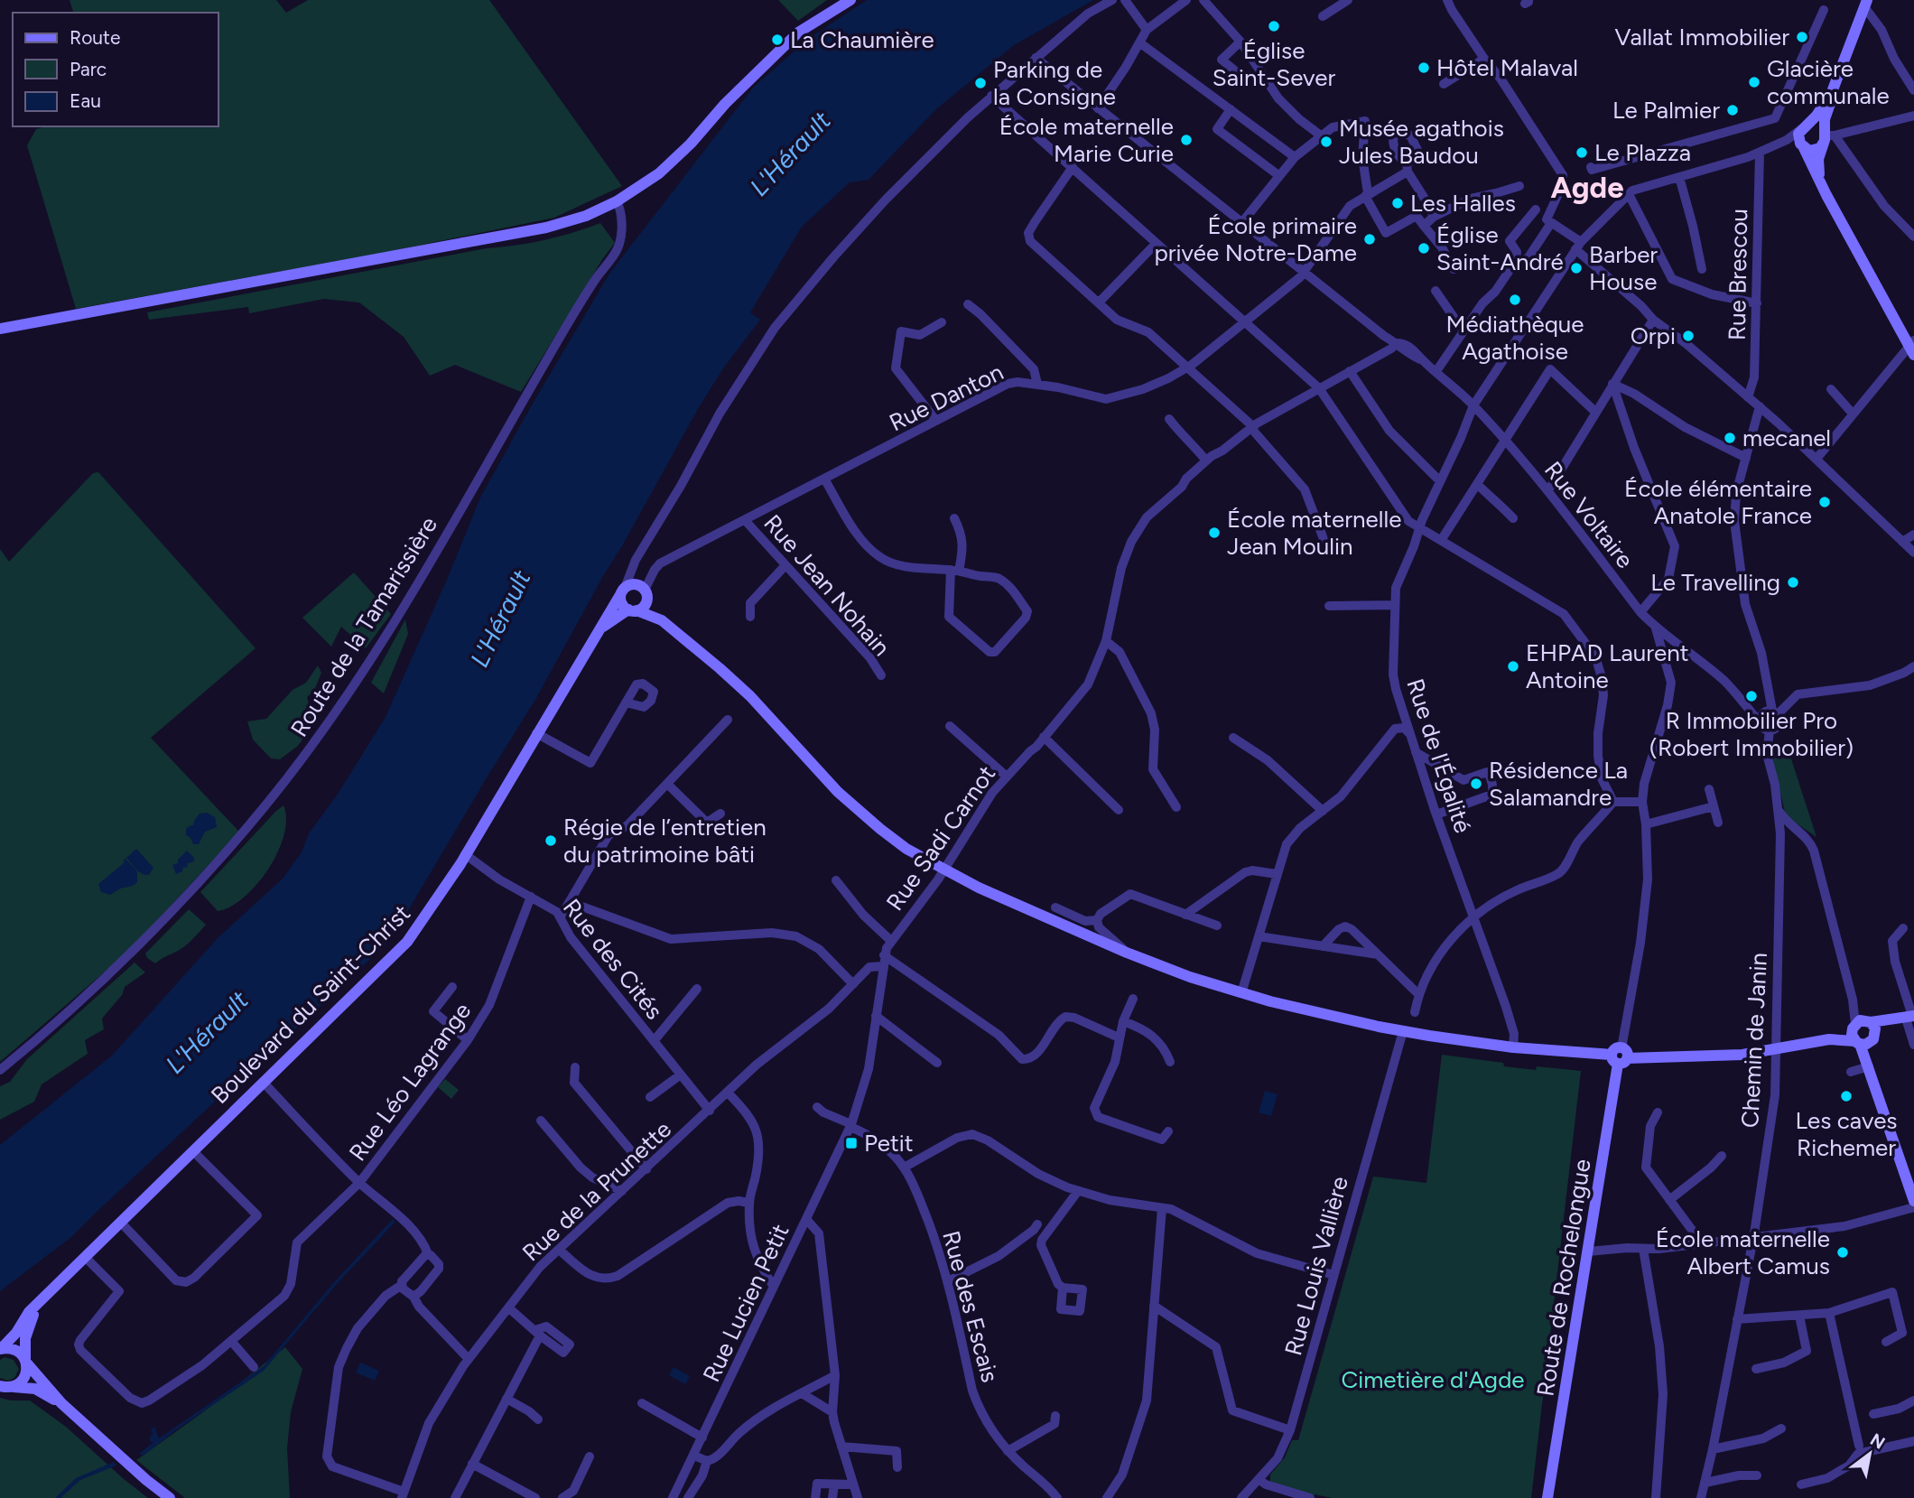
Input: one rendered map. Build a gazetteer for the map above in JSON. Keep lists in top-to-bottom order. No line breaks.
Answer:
{"streets":{"street":["Rue Brescou","Rue Danton","Rue Voltaire","Rue Jean Nohain","Route de la Tamarissière","Rue de l'Égalité","Rue Sadi Carnot","Rue des Cités","Boulevard du Saint-Christ","Chemin de Janin","Rue Léo Lagrange","Rue de la Prunette","Rue Louis Vallière","Route de Rochelongue","Rue Lucien Petit","Rue des Escais"]},"crossings":[["Rue Danton","Rue Voltaire"],["Rue Danton","Rue Jean Nohain"],["Rue Danton","Boulevard du Saint-Christ"],["Rue Voltaire","Rue de l'Égalité"],["Rue Voltaire","Rue Sadi Carnot"],["Rue Voltaire","Chemin de Janin"],["Rue Voltaire","Route de Rochelongue"],["Rue Sadi Carnot","Rue Lucien Petit"],["Rue des Cités","Boulevard du Saint-Christ"],["Rue des Cités","Rue Léo Lagrange"],["Rue des Cités","Rue de la Prunette"],["Boulevard du Saint-Christ","Rue Léo Lagrange"],["Rue de la Prunette","Rue Lucien Petit"],["Rue Lucien Petit","Rue des Escais"]],"districts":["Agde"],"water":["L'Hérault"],"parks":["Cimetière d'Agde"],"places":{"other":["Église Saint-Sever","Vallat Immobilier","La Chaumière","Hôtel Malaval","Glacière communale","Parking de la Consigne","Le Palmier","École maternelle Marie Curie","Musée agathois Jules Baudou","Le Plazza","Les Halles","École primaire privée Notre-Dame","Église Saint-André","Barber House","Médiathèque Agathoise","Orpi","mecanel","École élémentaire Anatole France","École maternelle Jean Moulin","Le Travelling","EHPAD Laurent Antoine","R Immobilier Pro (Robert Immobilier)","Résidence La Salamandre","Régie de l’entretien du patrimoine bâti","Les caves Richemer","École maternelle Albert Camus"],"transit":["Petit"]},"legend":["Route","Parc","Eau"],"north":"top right"}
